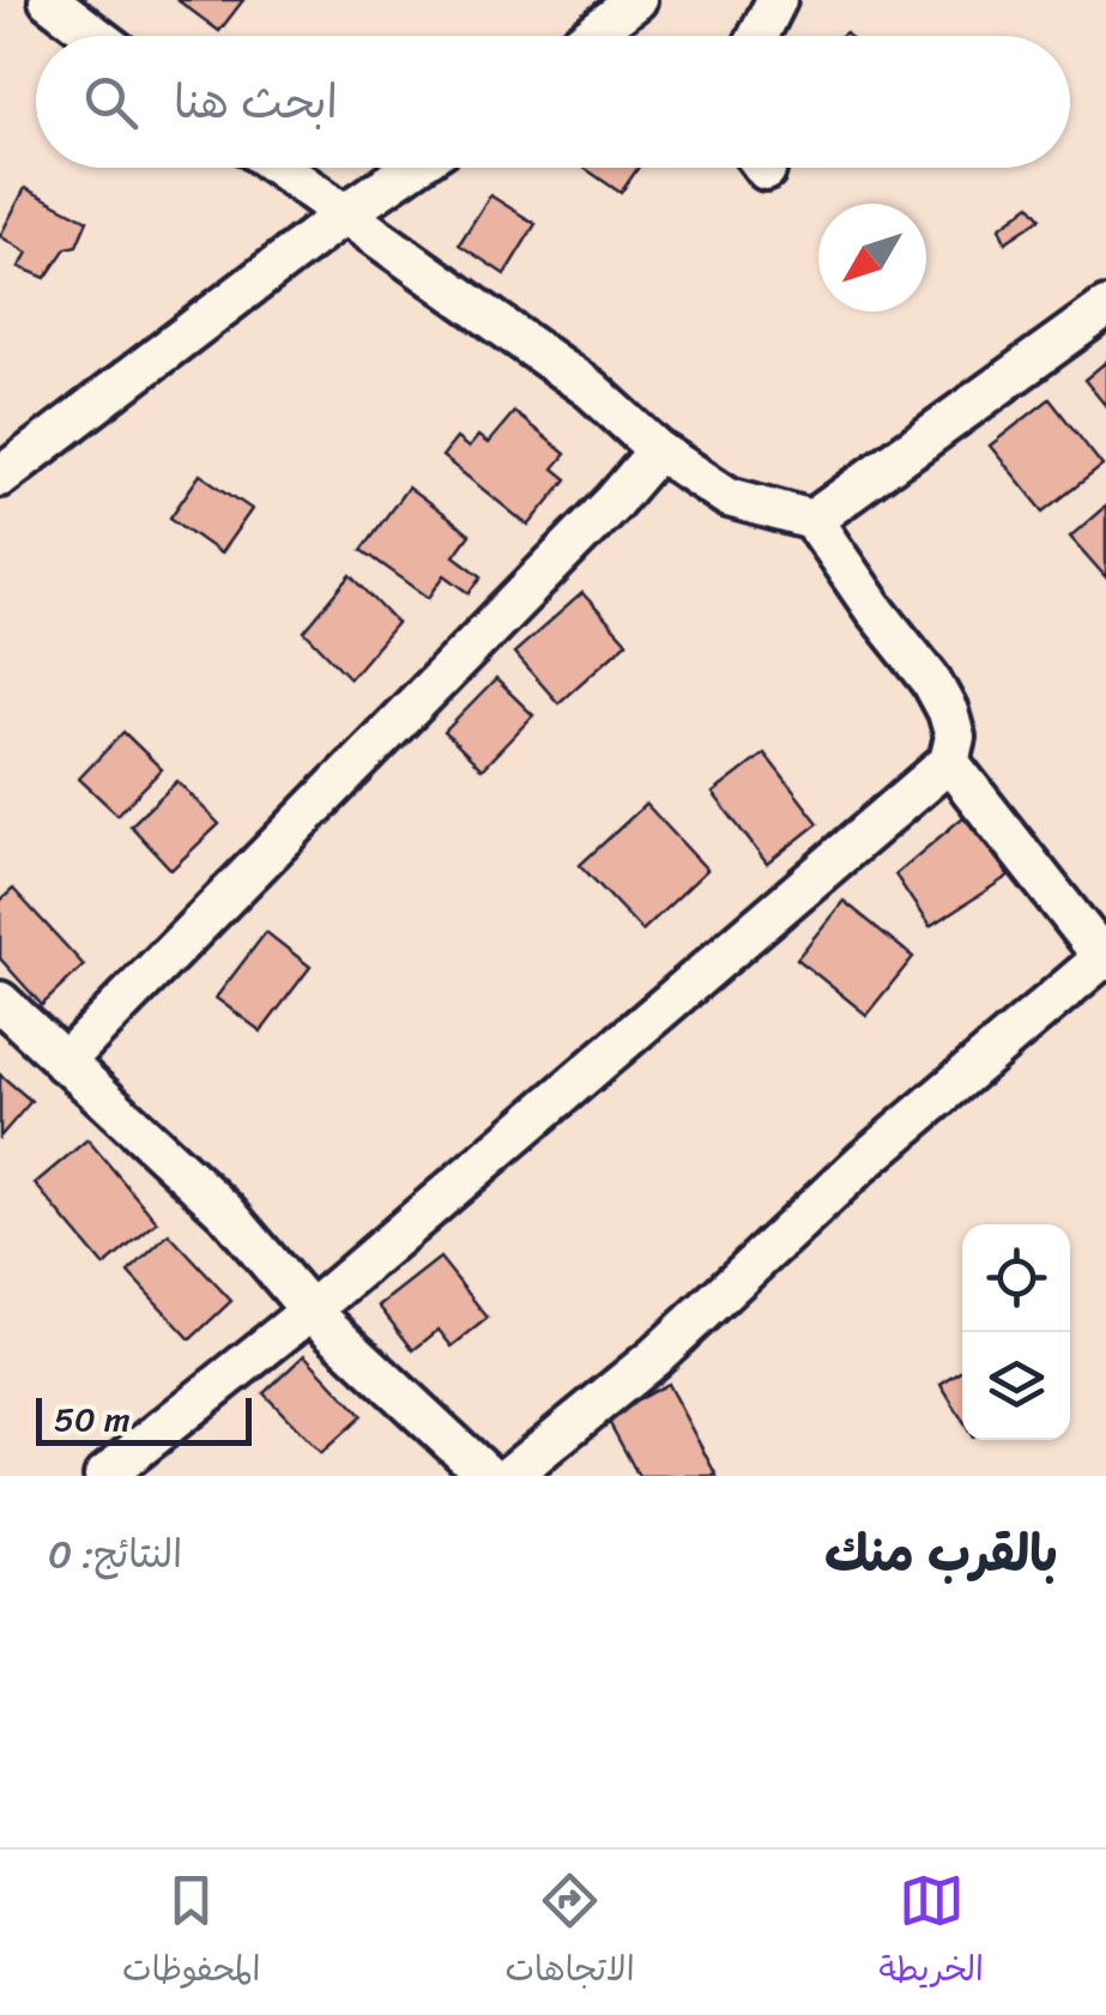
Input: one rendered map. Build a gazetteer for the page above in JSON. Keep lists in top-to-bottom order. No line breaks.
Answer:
{"scale_bar":"50 m","north":"bottom left","page":{"search":"ابحث هنا","scale":"50 m","heading":["بالقرب منك","النتائج: 0"],"nav":["الخريطة","الاتجاهات","المحفوظات"]}}
